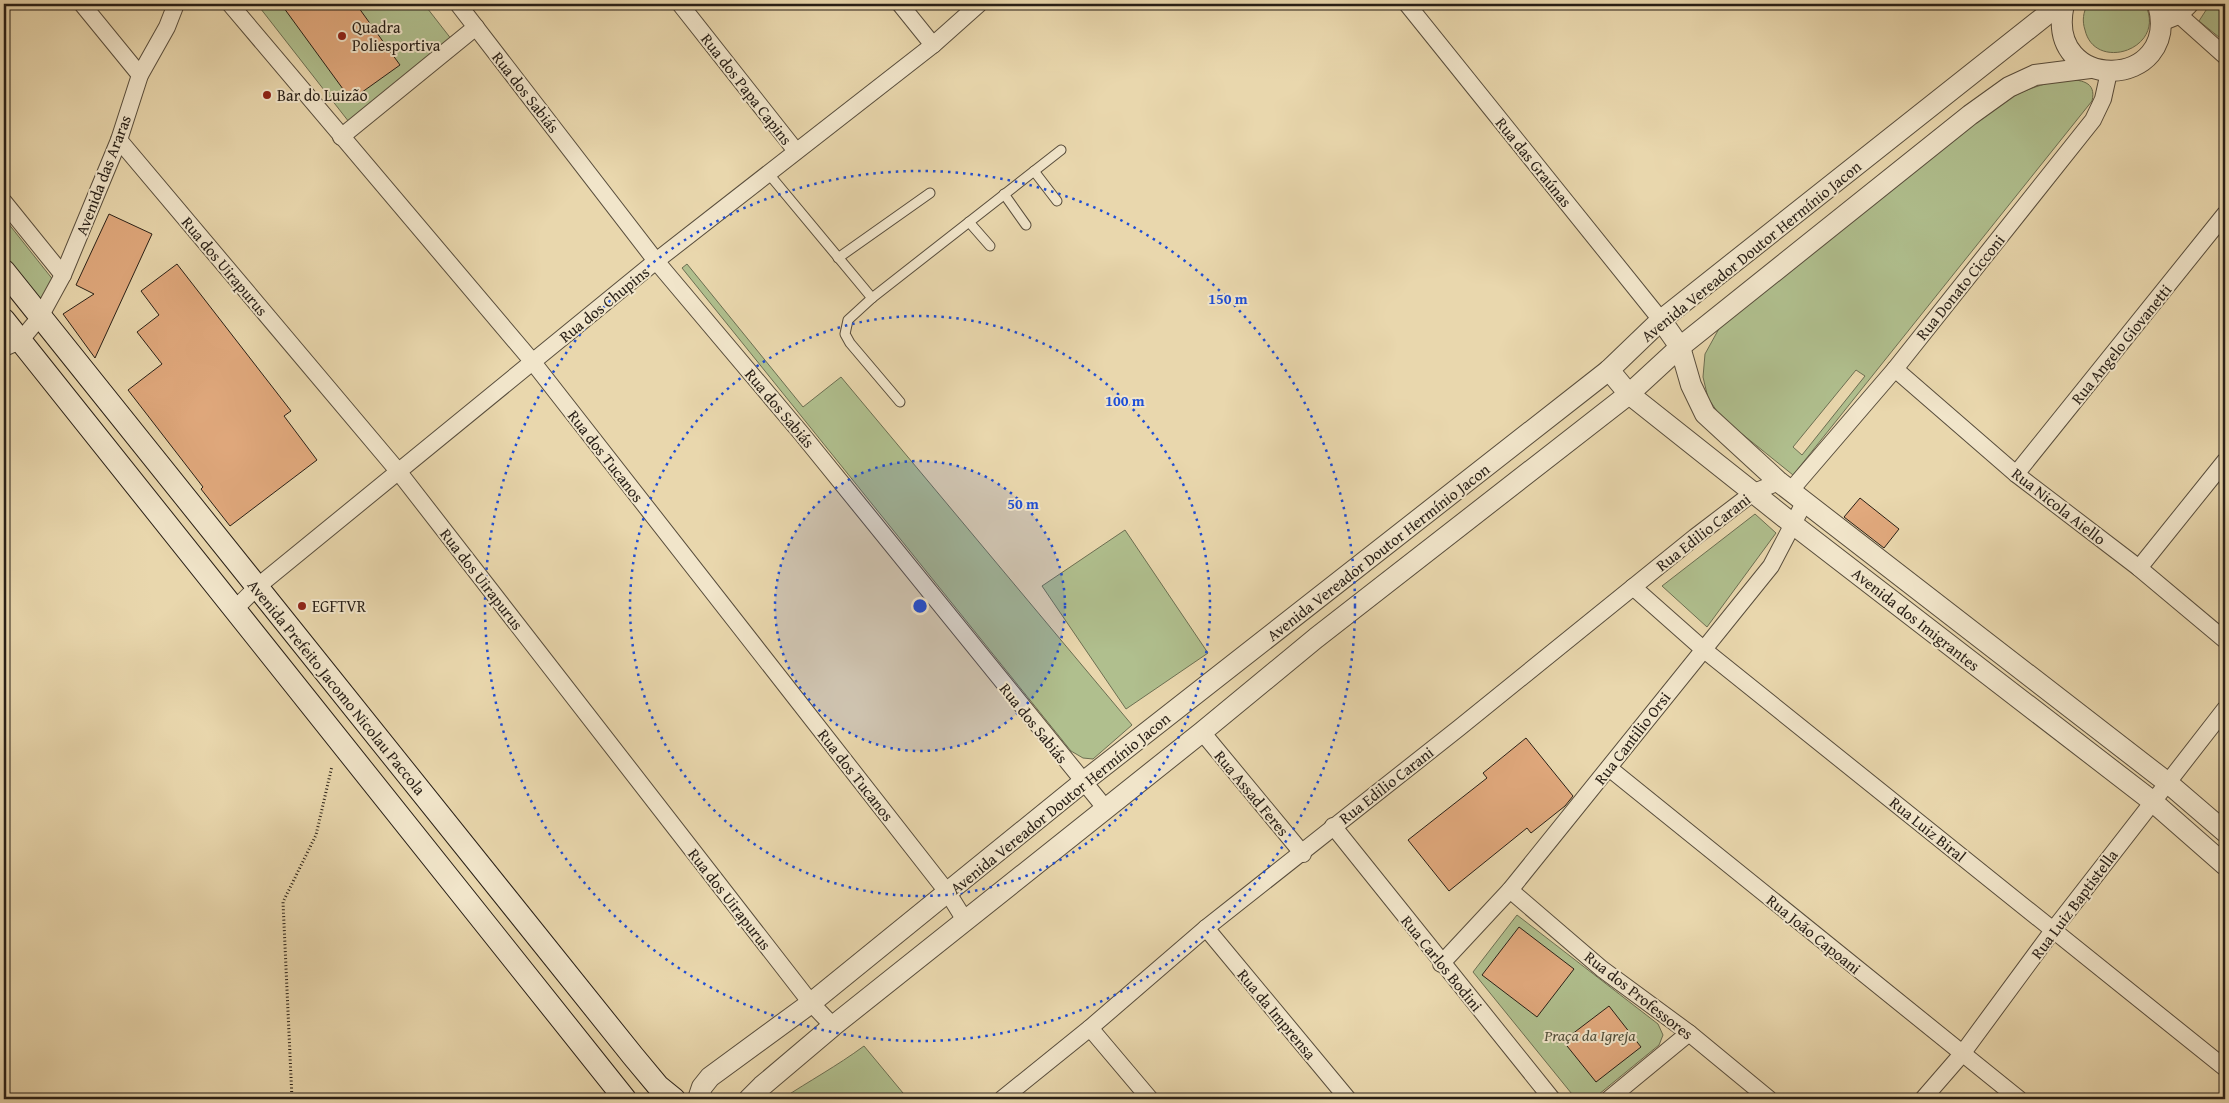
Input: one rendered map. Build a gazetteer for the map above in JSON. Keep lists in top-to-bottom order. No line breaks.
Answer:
{"streets":{"main road":["Avenida Prefeito Jacomo Nicolau Paccola"],"street":["Rua dos Papa Capins","Rua dos Sabiás","Rua das Graúnas","Avenida das Araras","Avenida Vereador Doutor Hermínio Jacon","Rua dos Uirapurus","Rua Donato Cicconi","Rua dos Chupins","Rua Angelo Giovanetti","Rua dos Tucanos","Rua Nicola Aiello","Rua Edilio Carani","Avenida dos Imigrantes","Rua Cantilio Orsi","Rua Assad Feres","Rua Luiz Biral","Rua Luiz Baptistella","Rua João Capoani","Rua Carlos Bodini","Rua dos Professores","Rua da Imprensa"]},"crossings":[["Rua dos Papa Capins","Rua dos Chupins"],["Rua dos Sabiás","Avenida Vereador Doutor Hermínio Jacon"],["Rua dos Sabiás","Rua dos Chupins"],["Rua das Graúnas","Avenida Vereador Doutor Hermínio Jacon"],["Rua das Graúnas","Avenida dos Imigrantes"],["Avenida das Araras","Rua dos Uirapurus"],["Avenida das Araras","Avenida Prefeito Jacomo Nicolau Paccola"],["Avenida Vereador Doutor Hermínio Jacon","Rua dos Uirapurus"],["Avenida Vereador Doutor Hermínio Jacon","Rua dos Tucanos"],["Avenida Vereador Doutor Hermínio Jacon","Avenida dos Imigrantes"],["Avenida Vereador Doutor Hermínio Jacon","Rua Assad Feres"],["Rua dos Uirapurus","Rua dos Chupins"],["Rua Donato Cicconi","Rua Nicola Aiello"],["Rua Donato Cicconi","Rua Edilio Carani"],["Rua Donato Cicconi","Avenida dos Imigrantes"],["Rua Donato Cicconi","Rua Cantilio Orsi"],["Rua dos Chupins","Rua dos Tucanos"],["Rua dos Chupins","Avenida Prefeito Jacomo Nicolau Paccola"],["Rua Angelo Giovanetti","Rua Nicola Aiello"],["Rua Edilio Carani","Avenida dos Imigrantes"],["Rua Edilio Carani","Rua Cantilio Orsi"],["Rua Edilio Carani","Rua Assad Feres"],["Rua Edilio Carani","Rua Luiz Biral"],["Rua Edilio Carani","Rua Carlos Bodini"],["Rua Edilio Carani","Rua da Imprensa"],["Avenida dos Imigrantes","Rua Cantilio Orsi"],["Avenida dos Imigrantes","Rua Luiz Baptistella"],["Rua Cantilio Orsi","Rua Luiz Biral"],["Rua Cantilio Orsi","Rua João Capoani"],["Rua Cantilio Orsi","Rua Carlos Bodini"],["Rua Cantilio Orsi","Rua dos Professores"],["Rua Luiz Biral","Rua Luiz Baptistella"],["Rua Luiz Baptistella","Rua João Capoani"]],"parks":["Praça da Igreja"],"places":["Quadra Poliesportiva","Bar do Luizão","EGFTVR"],"rings":["150 m","100 m","50 m"]}
